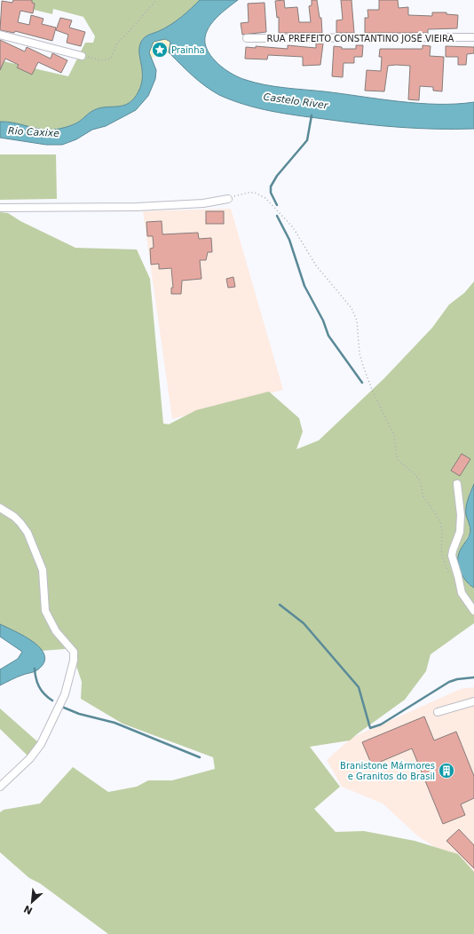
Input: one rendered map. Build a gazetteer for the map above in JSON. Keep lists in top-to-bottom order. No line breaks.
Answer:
{"streets":{"street":["RUA PREFEITO CONSTANTINO JOSÉ VIEIRA"]},"water":["Castelo River","Rio Caxixe"],"places":{"place":["Prainha"],"building":["Branistone Mármores e Granitos do Brasil"]},"north":"bottom left"}
